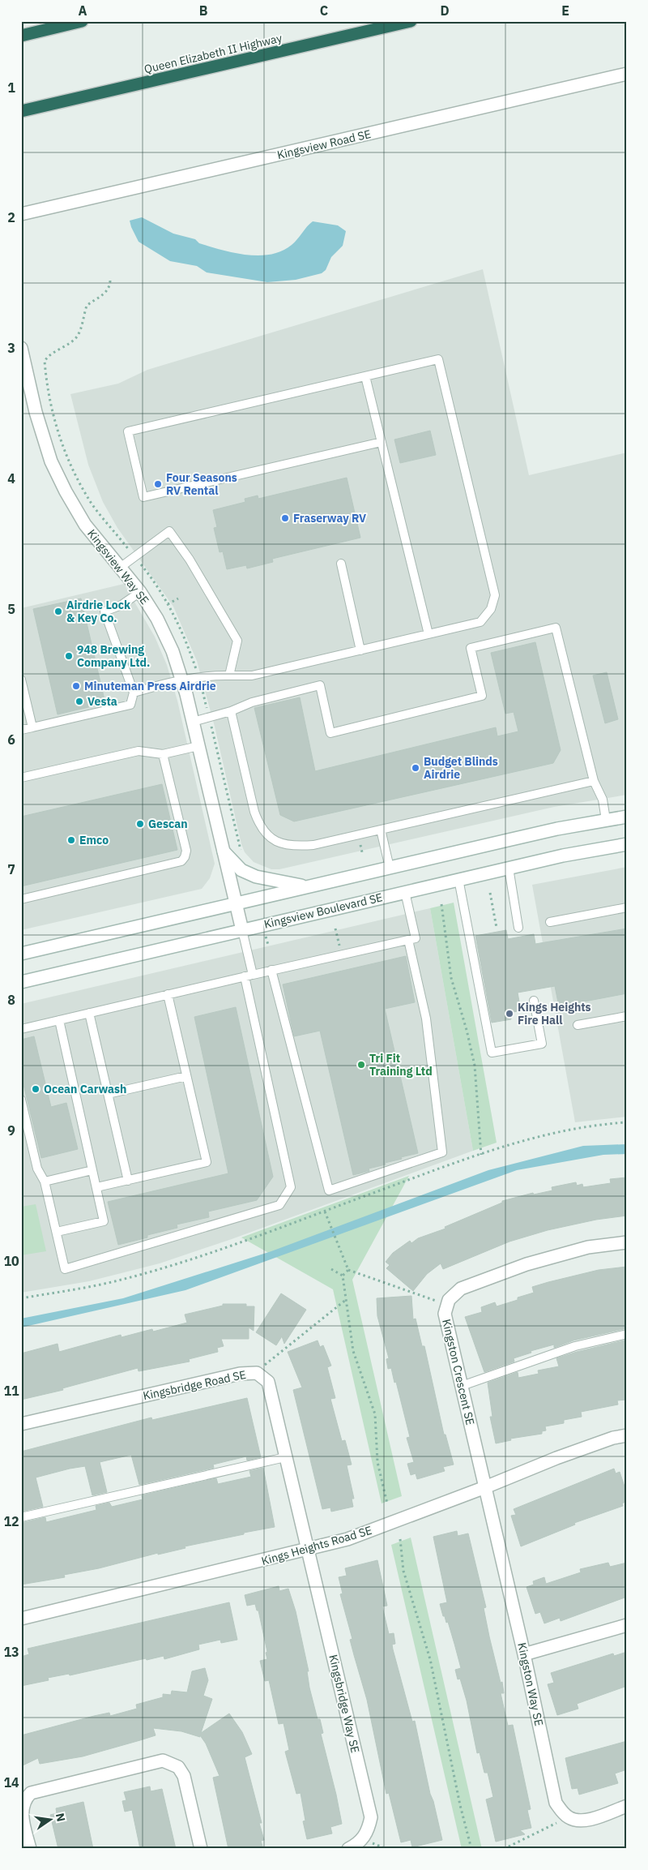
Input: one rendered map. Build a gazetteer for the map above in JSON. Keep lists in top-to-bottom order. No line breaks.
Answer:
{"streets":{"highway":["Queen Elizabeth II Highway"],"street":["Kingsview Road SE","Kingsview Way SE","Kingsview Boulevard SE","Kingston Crescent SE","Kingsbridge Road SE","Kings Heights Road SE","Kingston Way SE","Kingsbridge Way SE"]},"crossings":[["Kingsview Way SE","Kingsview Boulevard SE"],["Kingston Crescent SE","Kings Heights Road SE"],["Kingston Crescent SE","Kingston Way SE"],["Kingsbridge Road SE","Kings Heights Road SE"],["Kingsbridge Road SE","Kingsbridge Way SE"],["Kings Heights Road SE","Kingston Way SE"],["Kings Heights Road SE","Kingsbridge Way SE"]],"places":["Four Seasons RV Rental","Fraserway RV","Airdrie Lock & Key Co.","948 Brewing Company Ltd.","Minuteman Press Airdrie","Vesta","Budget Blinds Airdrie","Gescan","Emco","Kings Heights Fire Hall","Tri Fit Training Ltd","Ocean Carwash"],"north":"right","grid":{"columns":["A","B","C","D","E"],"rows":["1","2","3","4","5","6","7","8","9","10","11","12","13","14"]}}
